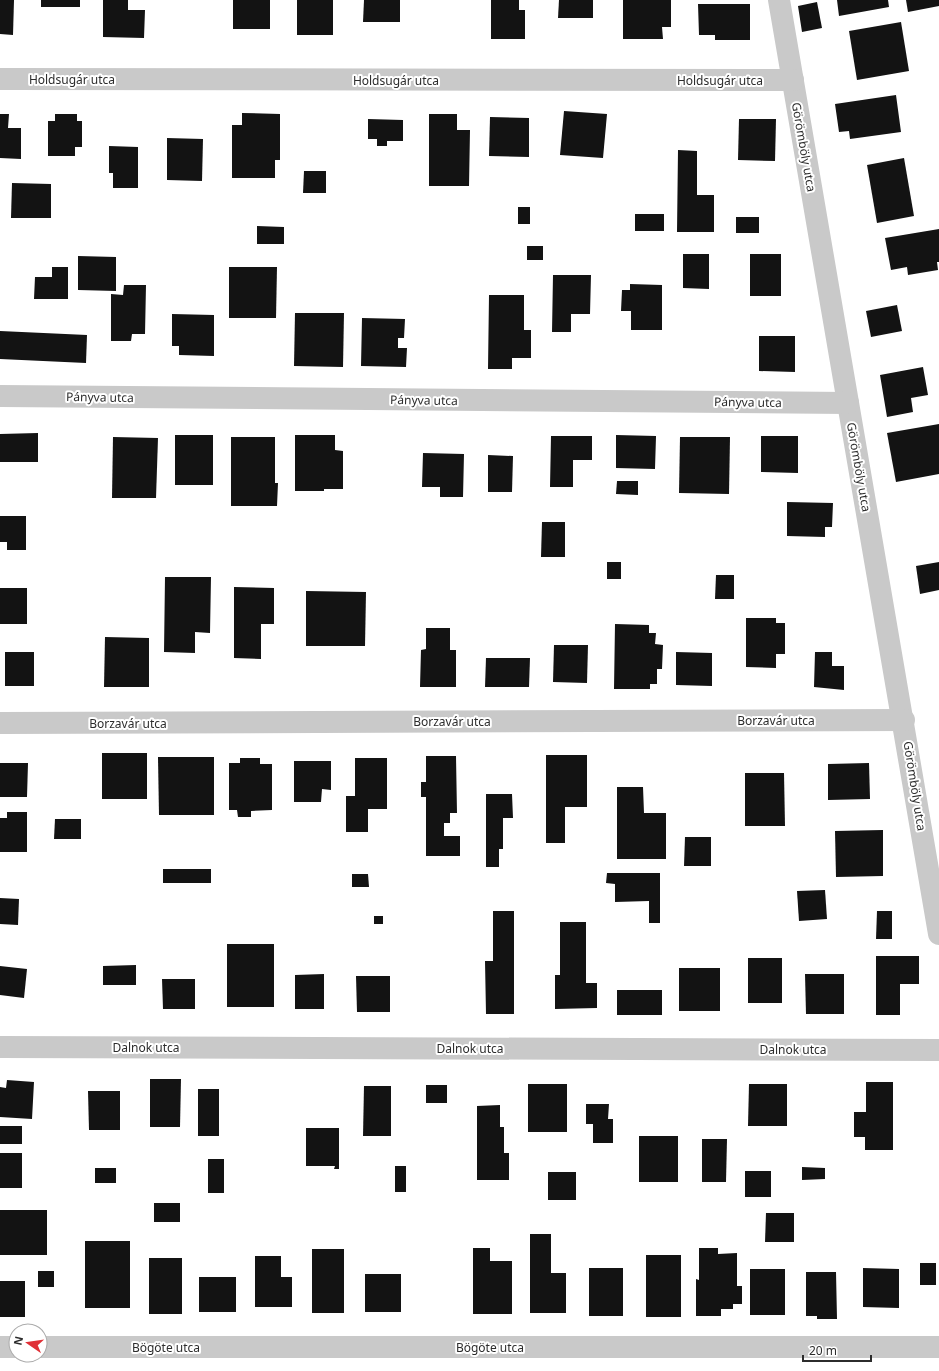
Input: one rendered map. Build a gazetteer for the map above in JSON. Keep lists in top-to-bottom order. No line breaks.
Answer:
{"streets":{"street":["Holdsugár utca","Görömböly utca","Pányva utca","Borzavár utca","Dalnok utca","Bögöte utca"]},"crossings":[["Holdsugár utca","Görömböly utca"],["Görömböly utca","Pányva utca"],["Görömböly utca","Borzavár utca"]],"scale_bar":"20 m","north":"left"}
